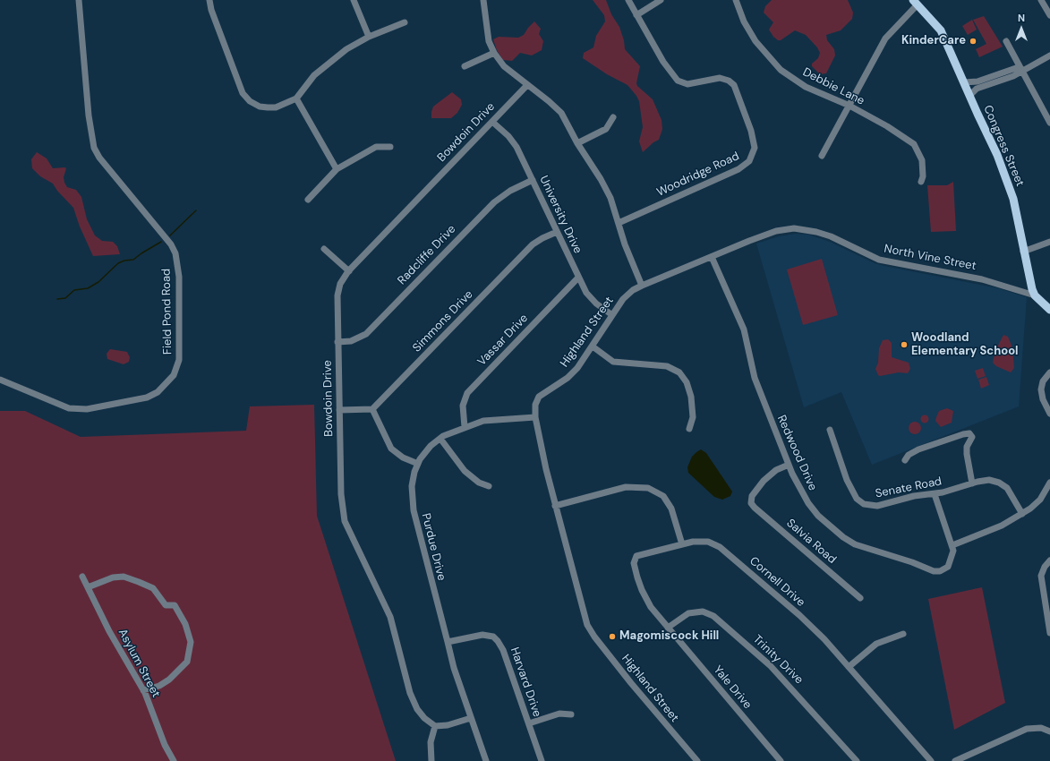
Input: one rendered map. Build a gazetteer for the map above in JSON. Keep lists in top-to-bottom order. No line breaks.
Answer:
{"streets":{"main road":["Congress Street"],"street":["Debbie Lane","Bowdoin Drive","Woodridge Road","University Drive","Radcliffe Drive","North Vine Street","Field Pond Road","Simmons Drive","Highland Street","Vassar Drive","Redwood Drive","Senate Road","Salvia Road","Purdue Drive","Cornell Drive","Trinity Drive","Asylum Street","Harvard Drive","Yale Drive"]},"crossings":[["Bowdoin Drive","University Drive"],["Bowdoin Drive","Radcliffe Drive"],["Congress Street","North Vine Street"],["University Drive","Radcliffe Drive"],["University Drive","Simmons Drive"],["University Drive","Highland Street"],["University Drive","Vassar Drive"],["North Vine Street","Highland Street"],["North Vine Street","Redwood Drive"],["Highland Street","Purdue Drive"],["Vassar Drive","Purdue Drive"],["Redwood Drive","Salvia Road"],["Purdue Drive","Harvard Drive"],["Cornell Drive","Trinity Drive"],["Cornell Drive","Yale Drive"],["Trinity Drive","Yale Drive"]],"places":["KinderCare","Woodland Elementary School","Magomiscock Hill"],"north":"top"}
